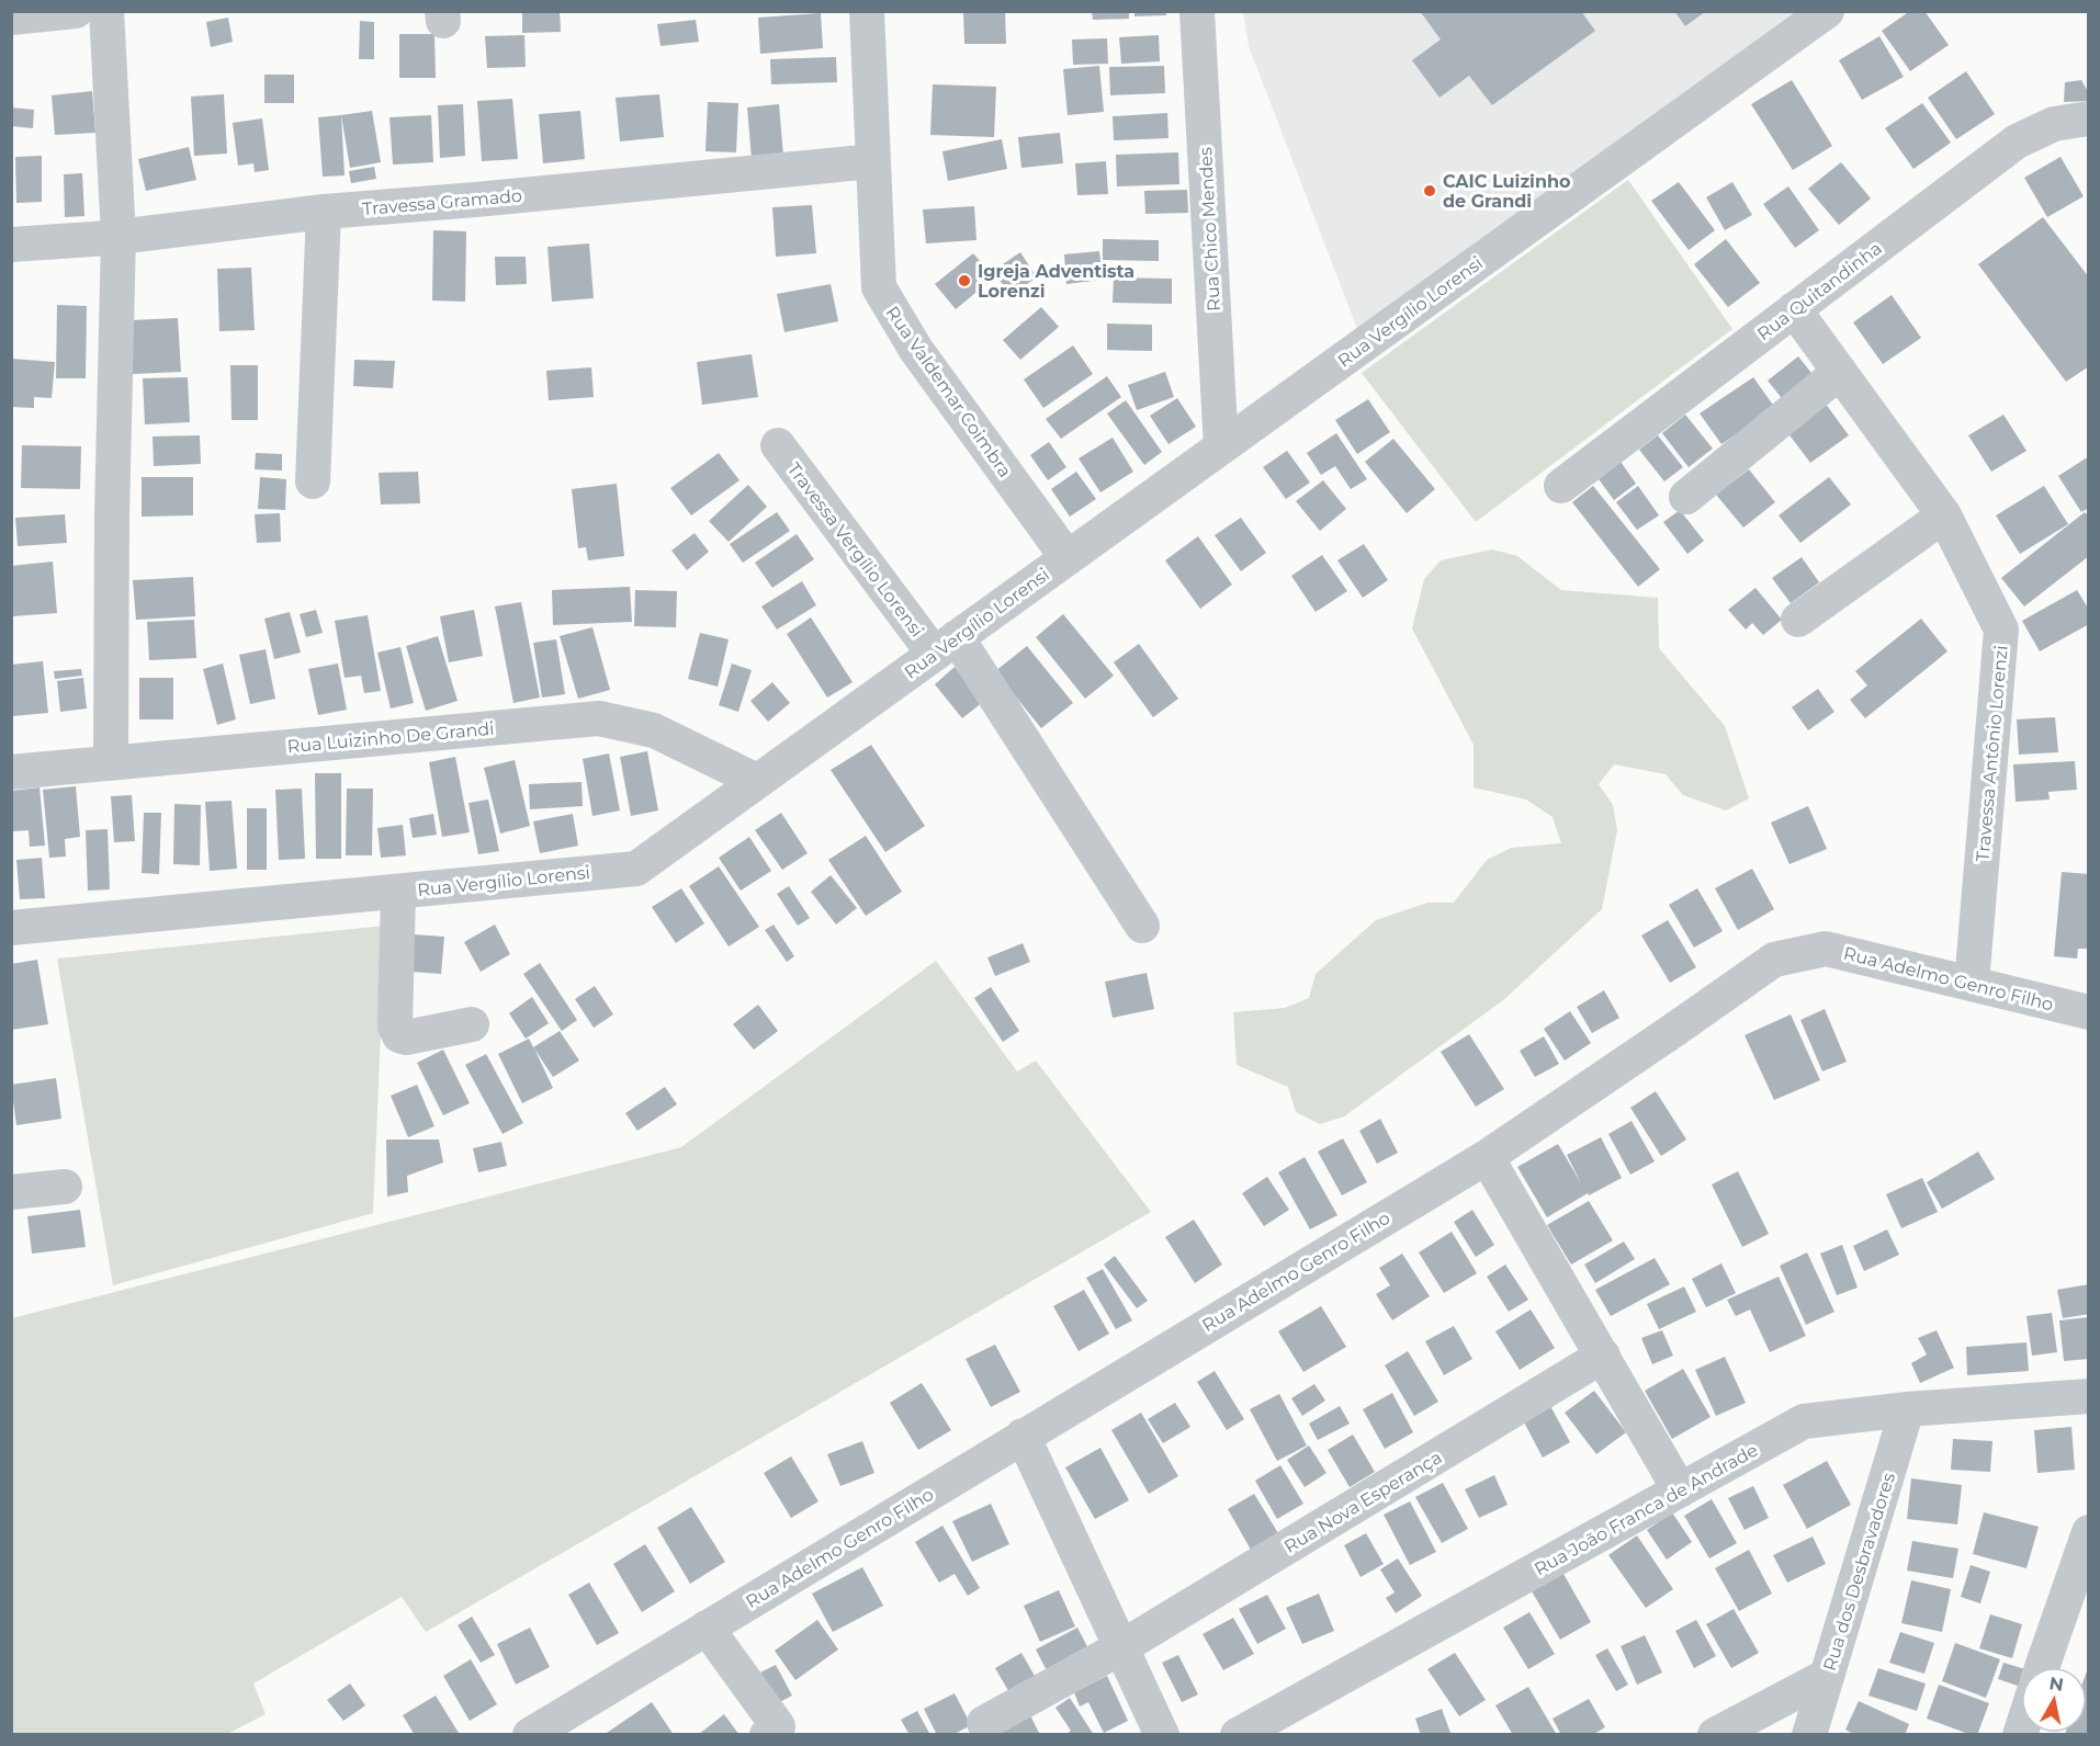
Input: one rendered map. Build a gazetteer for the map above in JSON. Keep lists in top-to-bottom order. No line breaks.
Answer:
{"streets":{"street":["Travessa Gramado","Rua Chico Mendes","Rua Quitandinha","Rua Vergílio Lorensi","Rua Valdemar Coimbra","Travessa Vergílio Lorensi","Rua Luizinho De Grandi","Travessa Antônio Lorenzi","Rua Adelmo Genro Filho","Rua Nova Esperança","Rua João Franca de Andrade","Rua dos Desbravadores"]},"crossings":[["Travessa Gramado","Rua Valdemar Coimbra"],["Rua Chico Mendes","Rua Vergílio Lorensi"],["Rua Quitandinha","Travessa Antônio Lorenzi"],["Rua Vergílio Lorensi","Rua Valdemar Coimbra"],["Rua Vergílio Lorensi","Travessa Vergílio Lorensi"],["Rua Vergílio Lorensi","Rua Luizinho De Grandi"],["Travessa Antônio Lorenzi","Rua Adelmo Genro Filho"],["Rua João Franca de Andrade","Rua dos Desbravadores"]],"places":["CAIC Luizinho de Grandi","Igreja Adventista Lorenzi"],"north":"top"}
